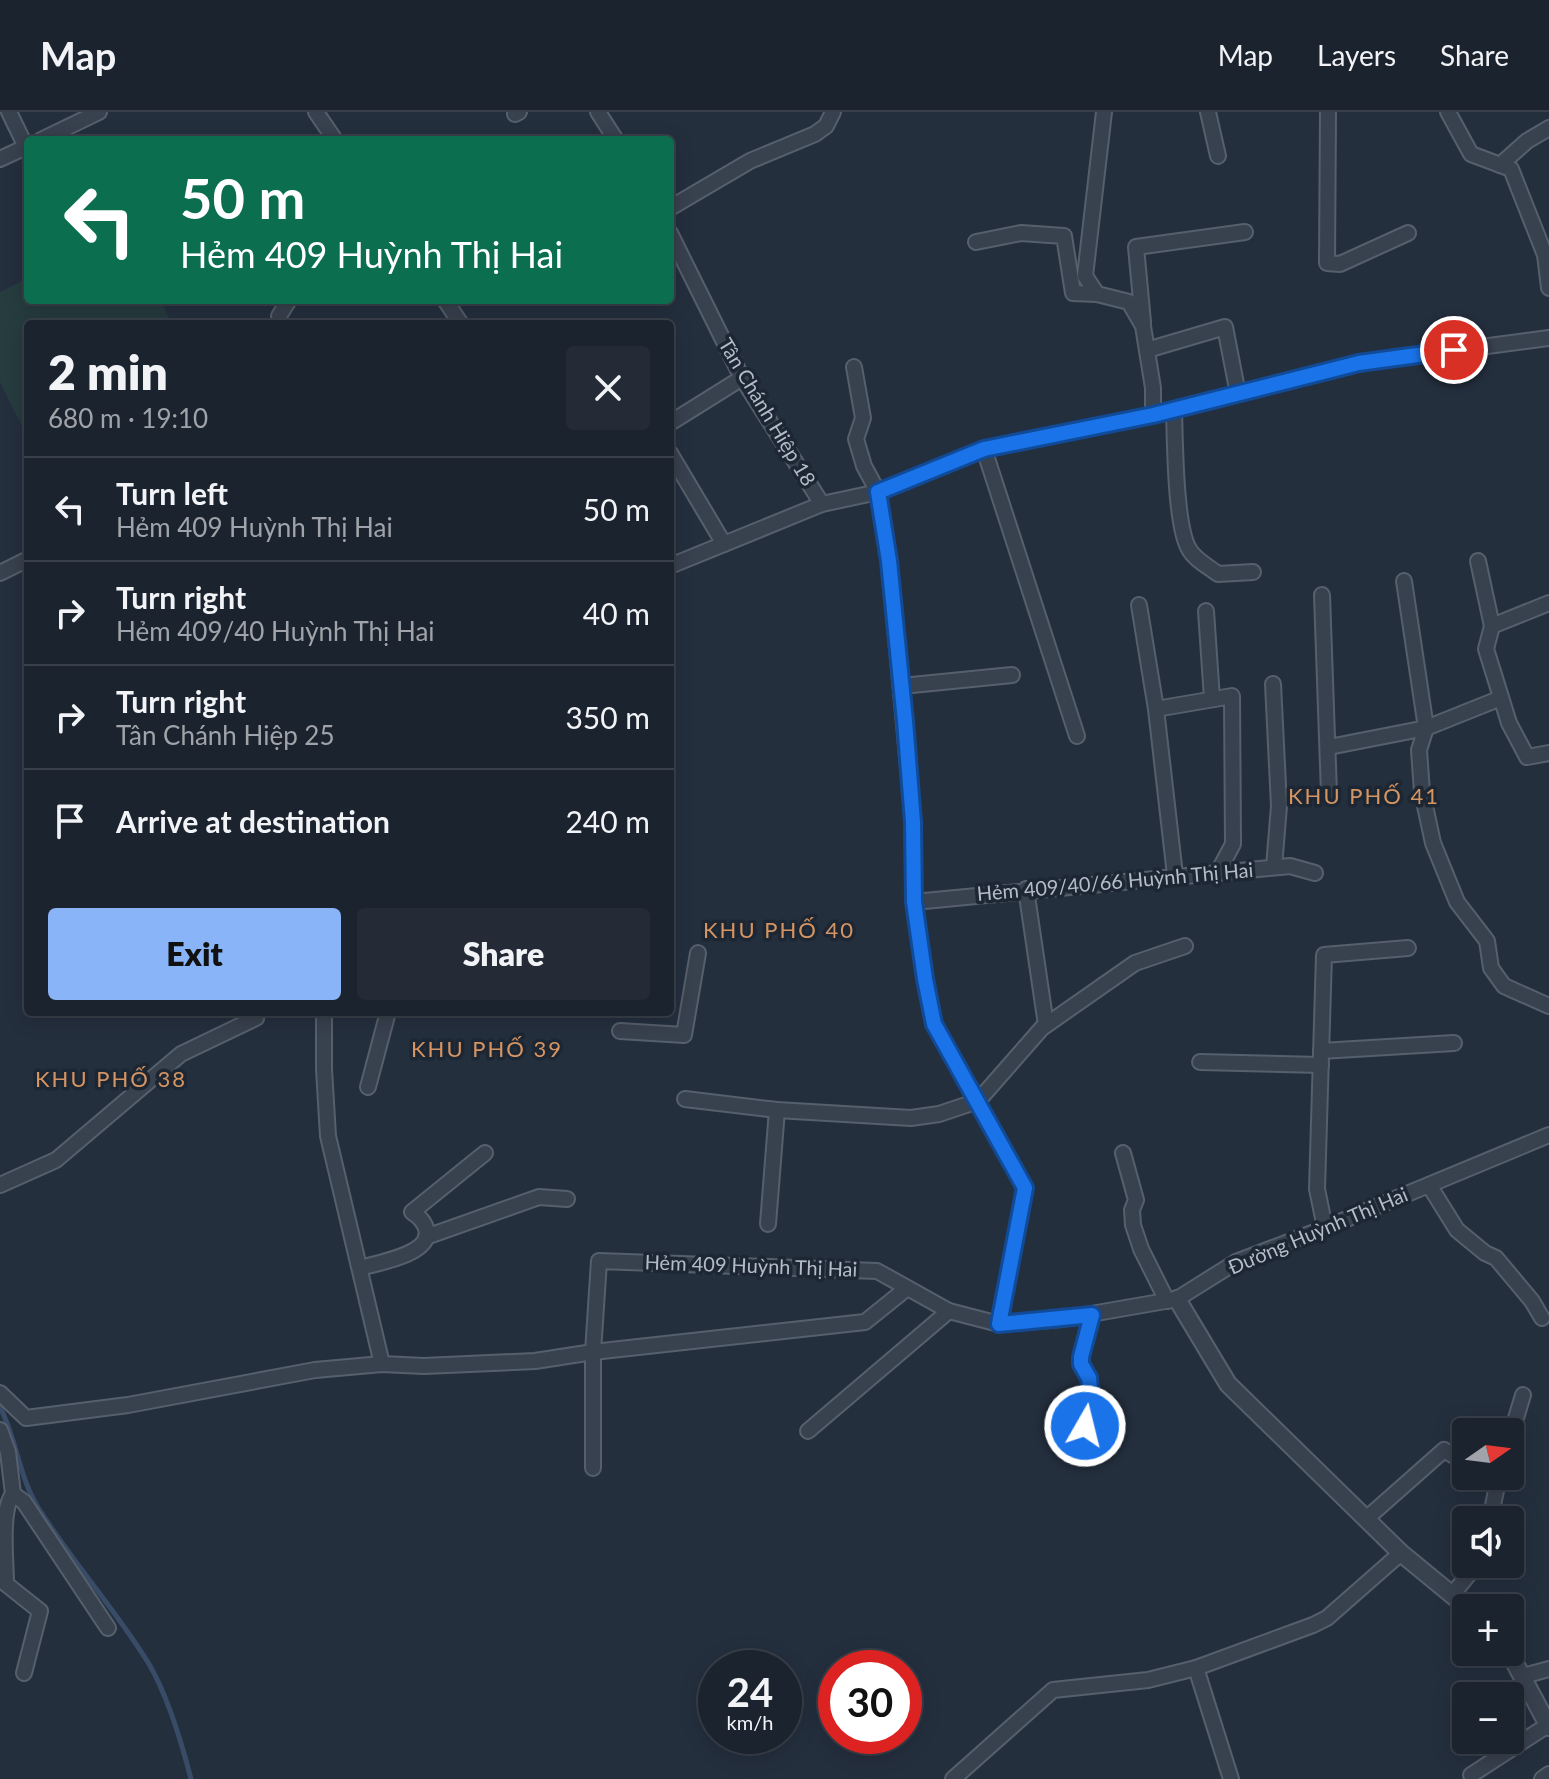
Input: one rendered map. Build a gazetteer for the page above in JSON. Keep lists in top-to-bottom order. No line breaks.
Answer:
{"streets":{"street":["Tân Chánh Hiệp 18","Hẻm 409/40/66 Huỳnh Thị Hai","Đường Huỳnh Thị Hai","Hẻm 409 Huỳnh Thị Hai"]},"crossings":[["Đường Huỳnh Thị Hai","Hẻm 409 Huỳnh Thị Hai"]],"districts":["KHU PHỐ 41","KHU PHỐ 40","KHU PHỐ 39","KHU PHỐ 38"],"north":"right","page":{"header":"Map","nav":["Map","Layers","Share"],"turn":["50 m","Hẻm 409 Huỳnh Thị Hai"],"heading":["2 min","680 m · 19:10"],"list":[{"name":"Turn left","note":"Hẻm 409 Huỳnh Thị Hai","value":"50 m"},{"name":"Turn right","note":"Hẻm 409/40 Huỳnh Thị Hai","value":"40 m"},{"name":"Turn right","note":"Tân Chánh Hiệp 25","value":"350 m"},{"name":"Arrive at destination","value":"240 m"}],"buttons":["Exit","Share"],"map_buttons":["+","−"],"speed":"24 km/h","limit":"30"}}
